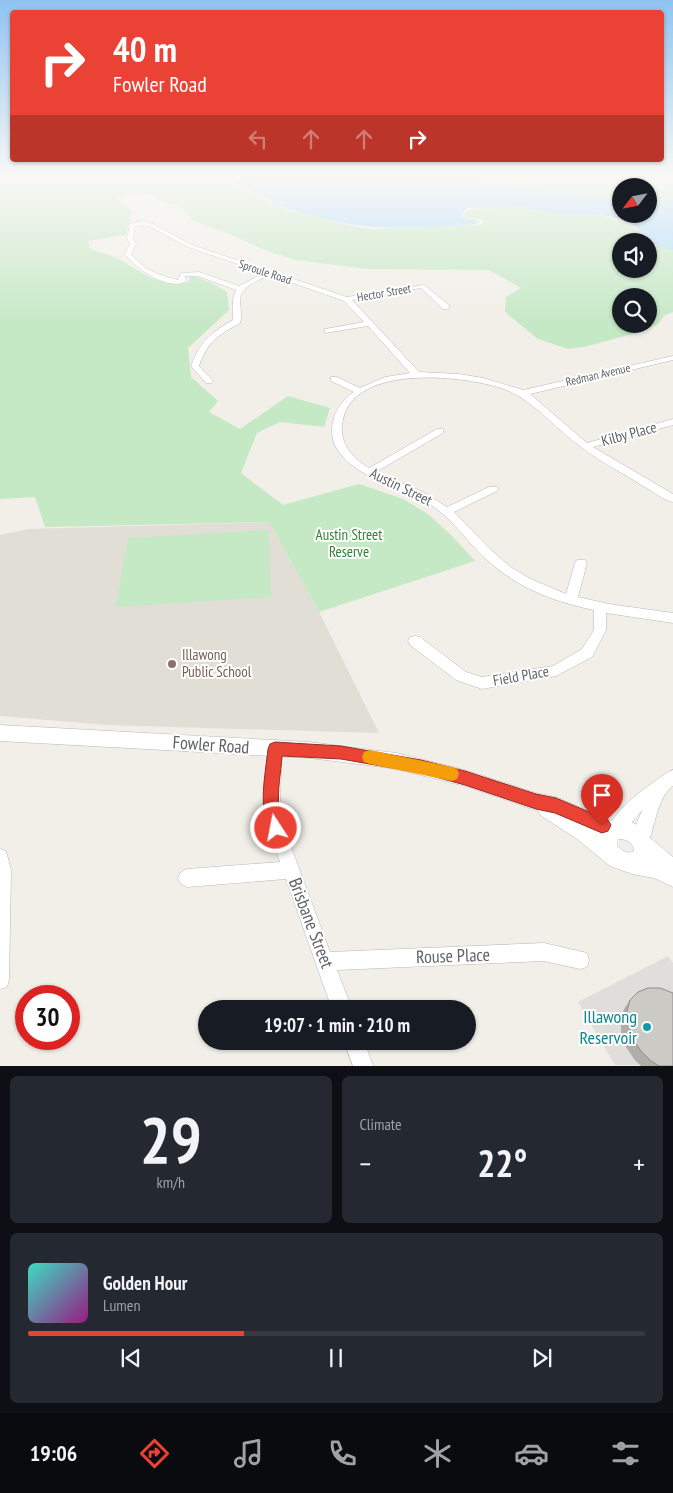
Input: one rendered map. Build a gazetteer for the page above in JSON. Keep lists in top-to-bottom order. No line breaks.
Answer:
{"streets":{"street":["Sproule Road","Hector Street","Redman Avenue","Kilby Place","Austin Street","Field Place","Fowler Road","Brisbane Street","Rouse Place"]},"crossings":[["Sproule Road","Hector Street"],["Sproule Road","Austin Street"],["Redman Avenue","Austin Street"],["Kilby Place","Austin Street"],["Austin Street","Field Place"],["Fowler Road","Brisbane Street"],["Brisbane Street","Rouse Place"]],"parks":["Austin Street Reserve"],"places":["Illawong Public School","Illawong Reservoir"],"north":"bottom left","page":{"turn":["40 m","Fowler Road"],"limit":"30","trip":"19:07 · 1 min · 210 m","tile":[["29","km/h"],"Climate"],"heat":["−","22°","+"],"song":["Golden Hour","Lumen"],"tabs":"19:06"}}
